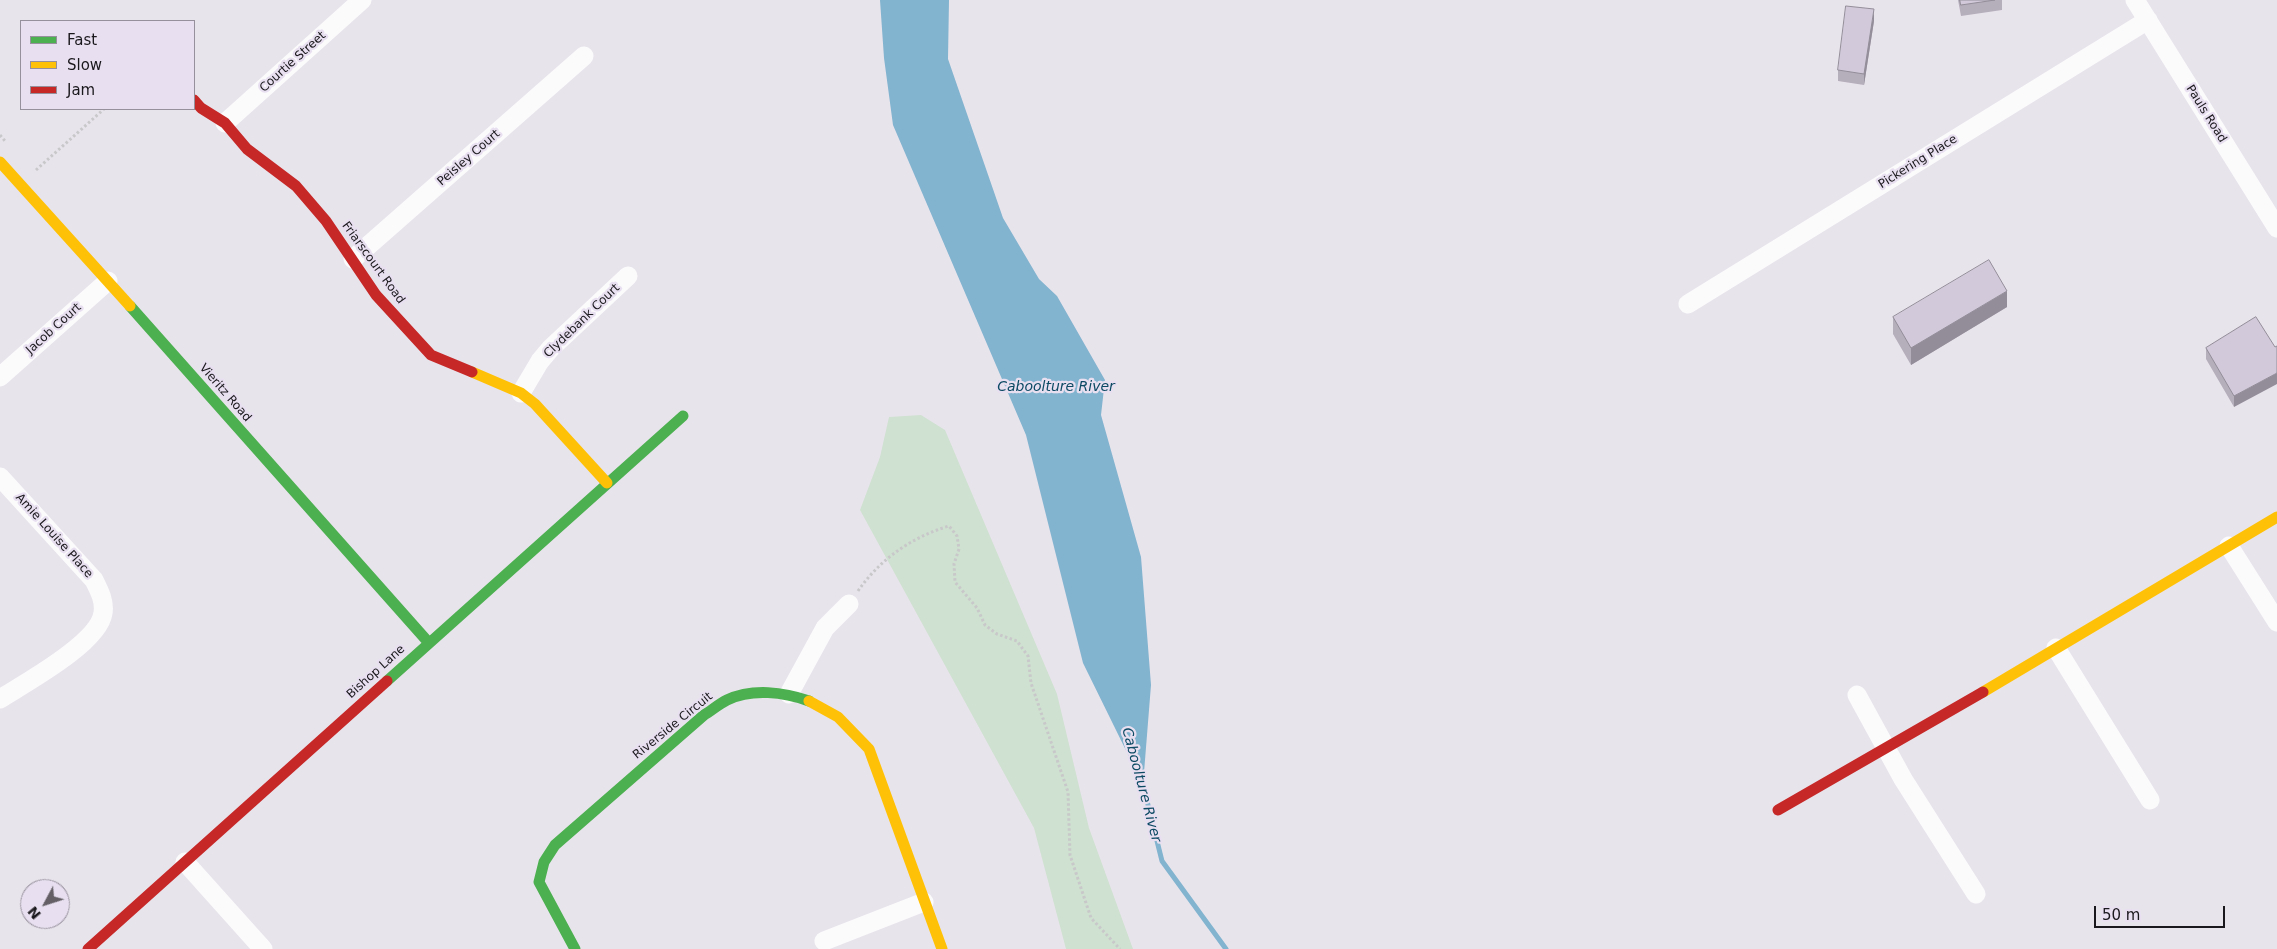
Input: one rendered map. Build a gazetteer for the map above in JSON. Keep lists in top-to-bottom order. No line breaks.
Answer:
{"streets":{"street":["Courtie Street","Pauls Road","Peisley Court","Pickering Place","Friarscourt Road","Clydebank Court","Jacob Court","Vieritz Road","Amie Louise Place","Bishop Lane","Riverside Circuit"]},"crossings":[["Courtie Street","Friarscourt Road"],["Pauls Road","Pickering Place"],["Peisley Court","Friarscourt Road"],["Friarscourt Road","Clydebank Court"],["Friarscourt Road","Bishop Lane"],["Jacob Court","Vieritz Road"],["Vieritz Road","Bishop Lane"]],"water":["Caboolture River"],"legend":["Fast","Slow","Jam"],"scale_bar":"50 m","north":"bottom left"}
